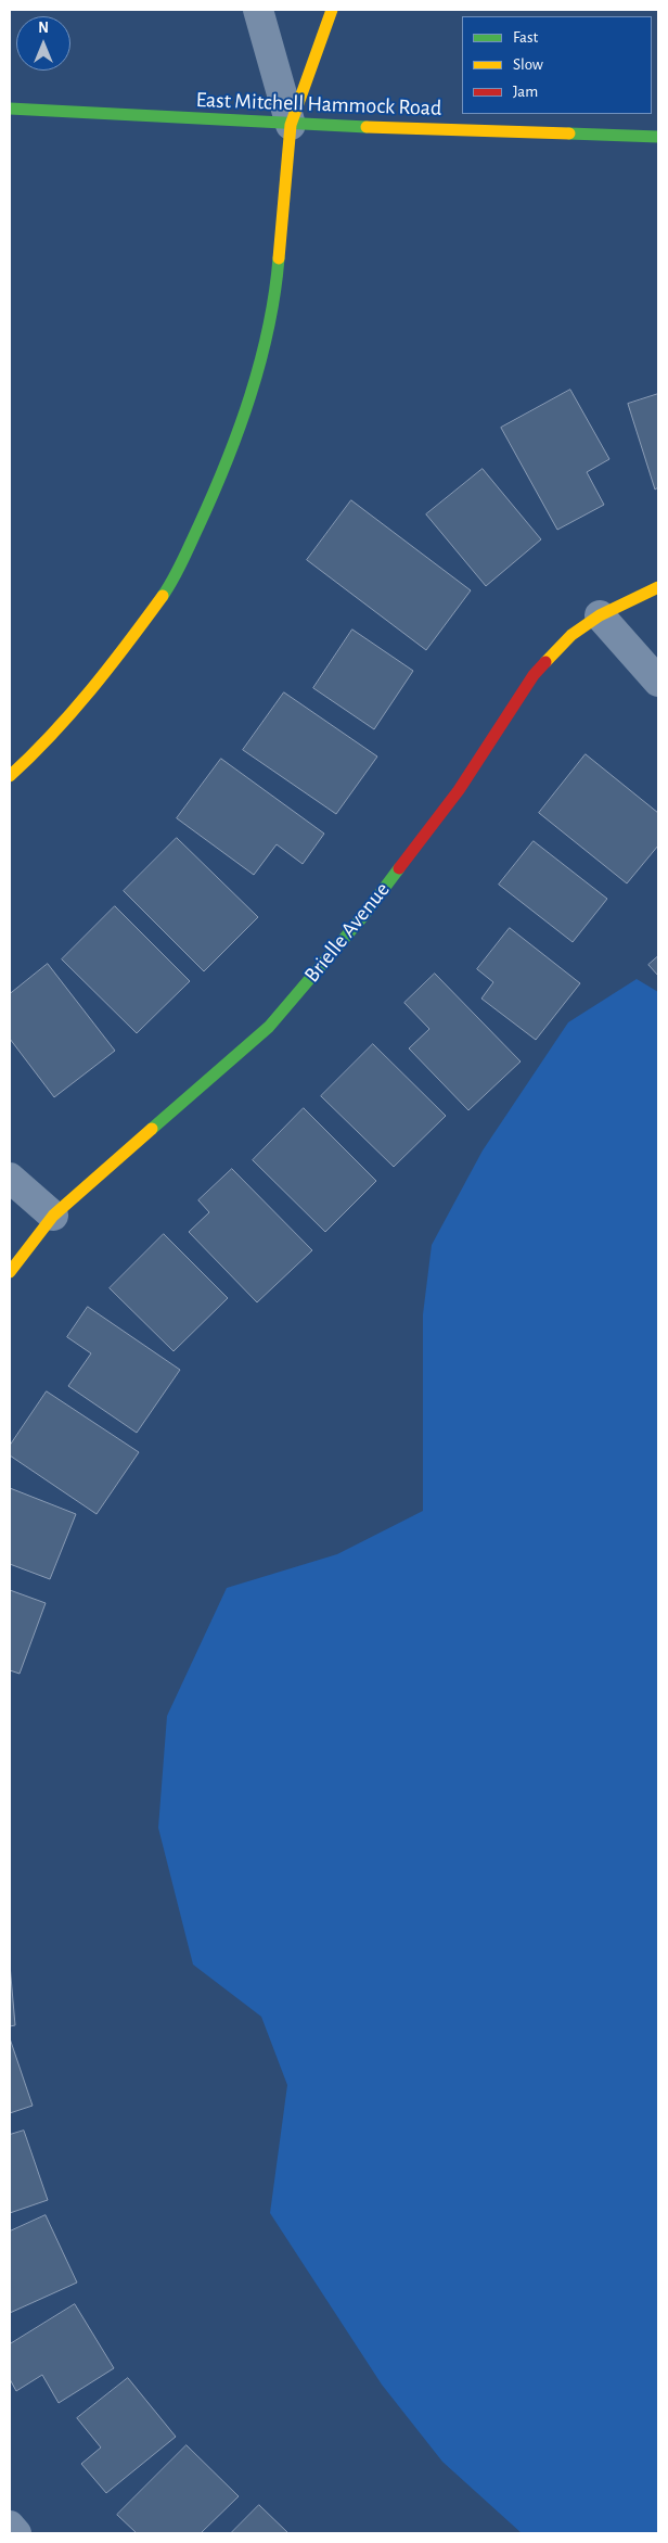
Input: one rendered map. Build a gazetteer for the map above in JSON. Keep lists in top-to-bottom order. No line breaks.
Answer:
{"streets":{"street":["East Mitchell Hammock Road","Brielle Avenue"]},"legend":["Fast","Slow","Jam"],"north":"top"}
